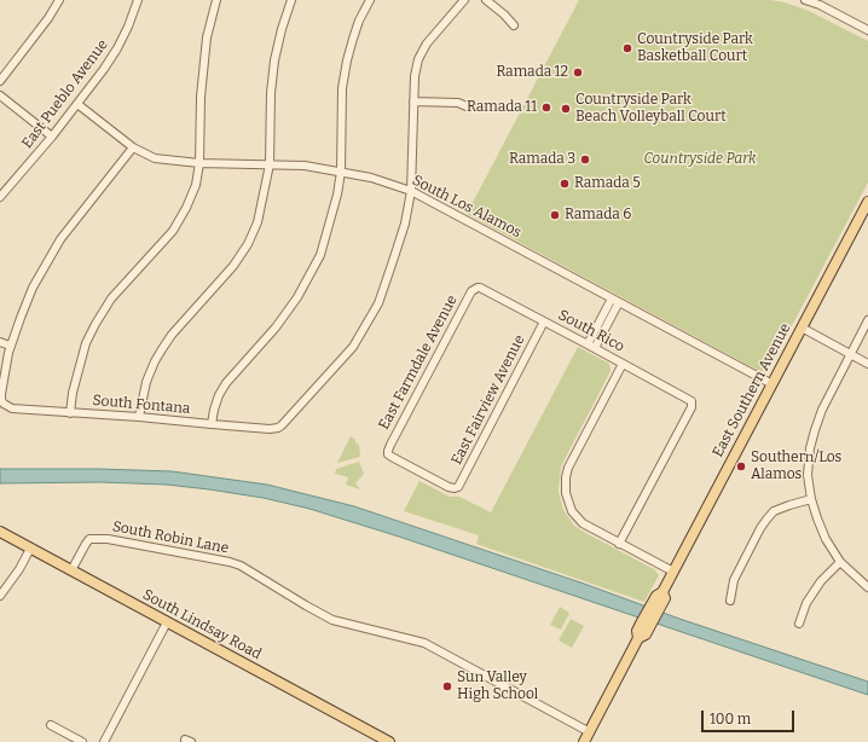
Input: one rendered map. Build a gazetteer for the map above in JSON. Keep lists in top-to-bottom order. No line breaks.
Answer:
{"streets":{"main road":["East Southern Avenue","South Lindsay Road"],"street":["East Pueblo Avenue","South Los Alamos","South Rico","East Farmdale Avenue","East Fairview Avenue","South Fontana","South Robin Lane"]},"crossings":[["East Pueblo Avenue","South Los Alamos"],["South Los Alamos","East Southern Avenue"],["South Los Alamos","South Fontana"],["South Rico","East Farmdale Avenue"],["South Rico","East Fairview Avenue"],["East Farmdale Avenue","East Fairview Avenue"],["East Southern Avenue","South Robin Lane"],["South Robin Lane","South Lindsay Road"]],"parks":["Countryside Park"],"places":["Countryside Park Basketball Court","Ramada 12","Ramada 11","Countryside Park Beach Volleyball Court","Ramada 3","Ramada 5","Ramada 6","Southern/Los Alamos","Sun Valley High School"],"scale_bar":"100 m"}
